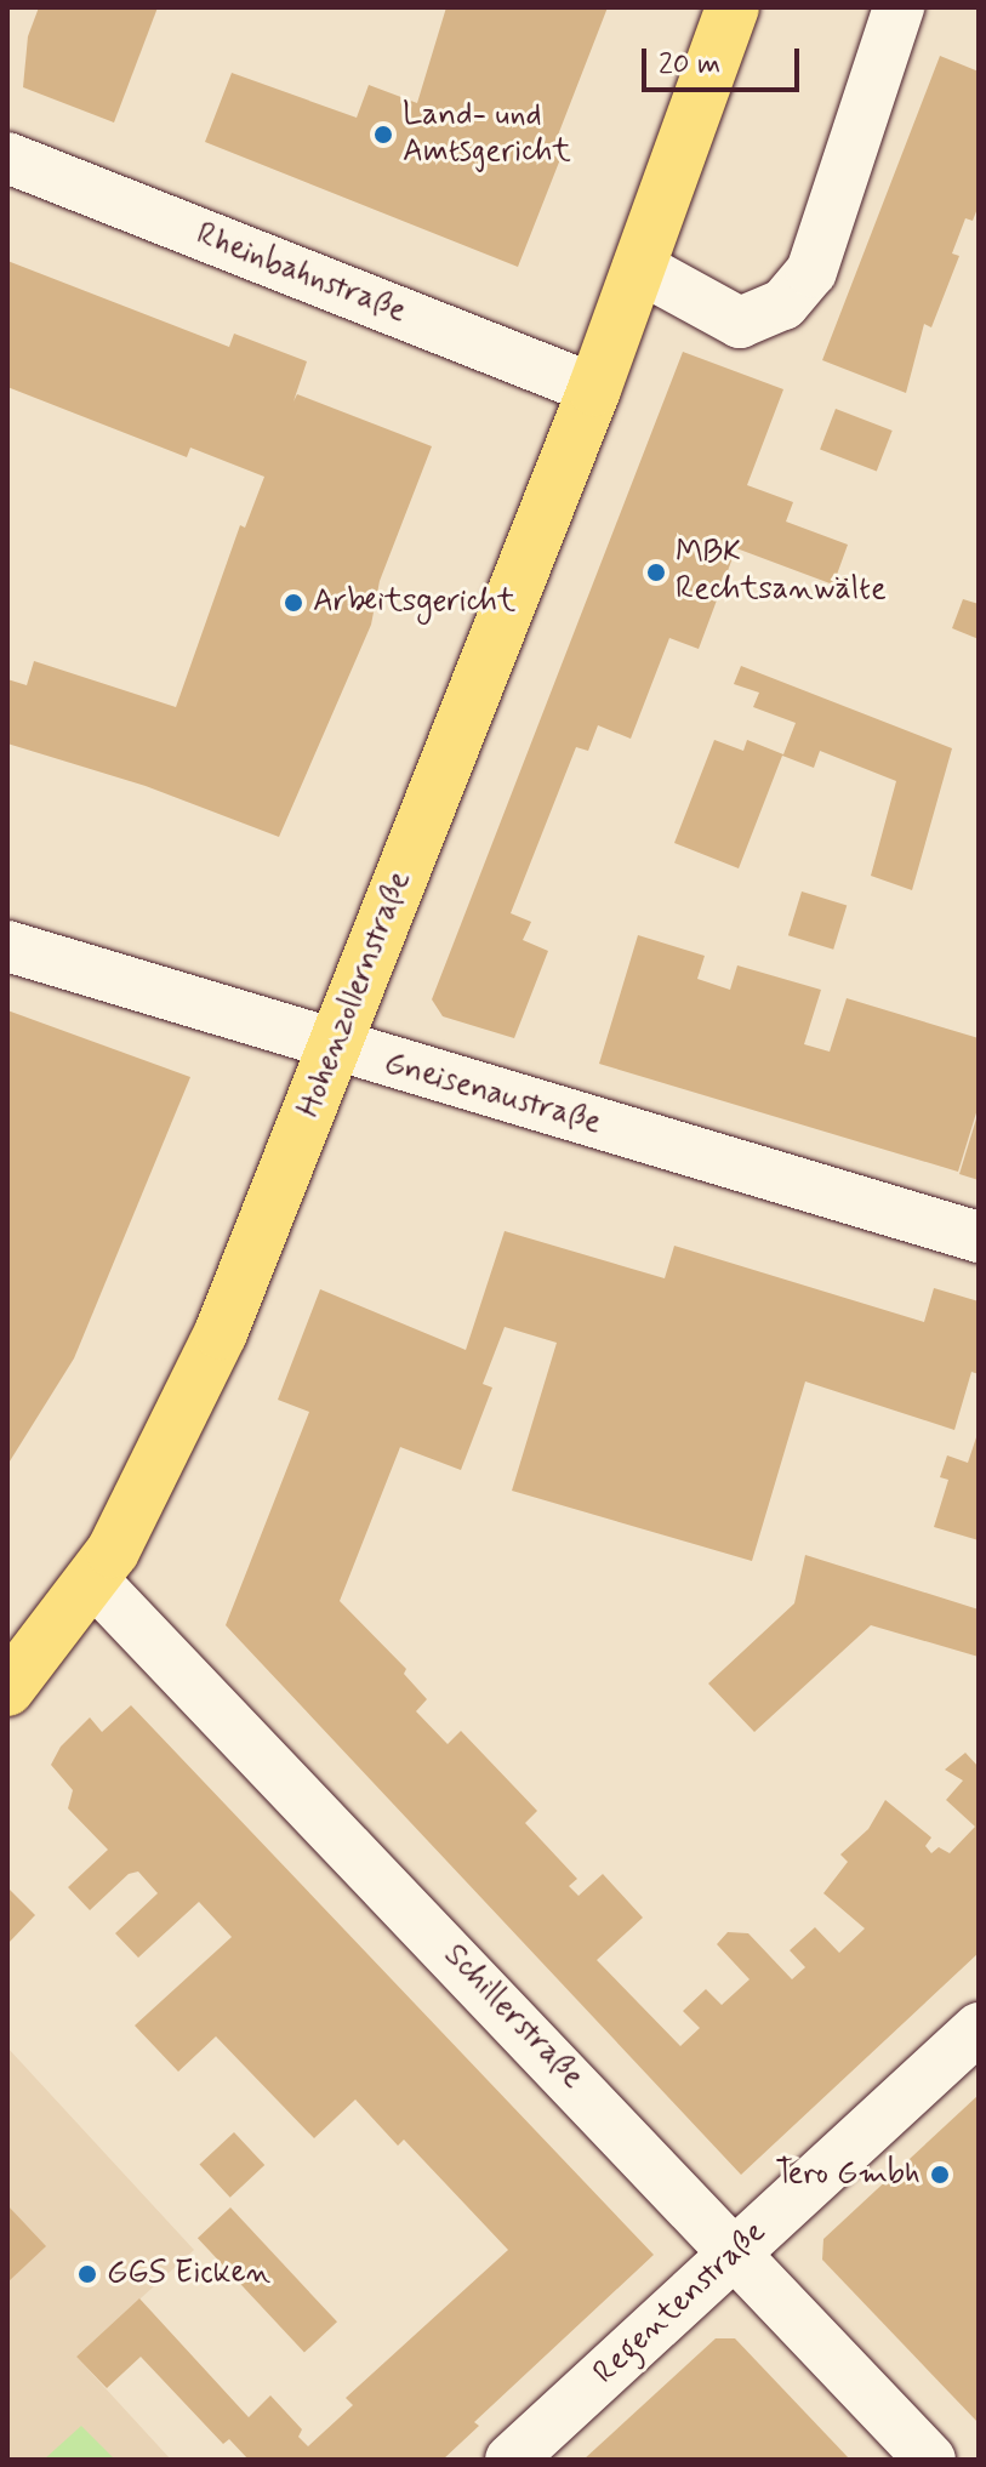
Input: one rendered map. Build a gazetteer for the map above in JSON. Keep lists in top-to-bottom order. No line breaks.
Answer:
{"streets":{"main road":["Hohenzollernstraße"],"street":["Rheinbahnstraße","Gneisenaustraße","Schillerstraße","Regentenstraße"]},"crossings":[["Rheinbahnstraße","Hohenzollernstraße"],["Hohenzollernstraße","Gneisenaustraße"],["Hohenzollernstraße","Schillerstraße"],["Schillerstraße","Regentenstraße"]],"places":["Land- und Amtsgericht","MBK Rechtsanwälte","Arbeitsgericht","Tero Gmbh","GGS Eicken"],"scale_bar":"20 m"}
